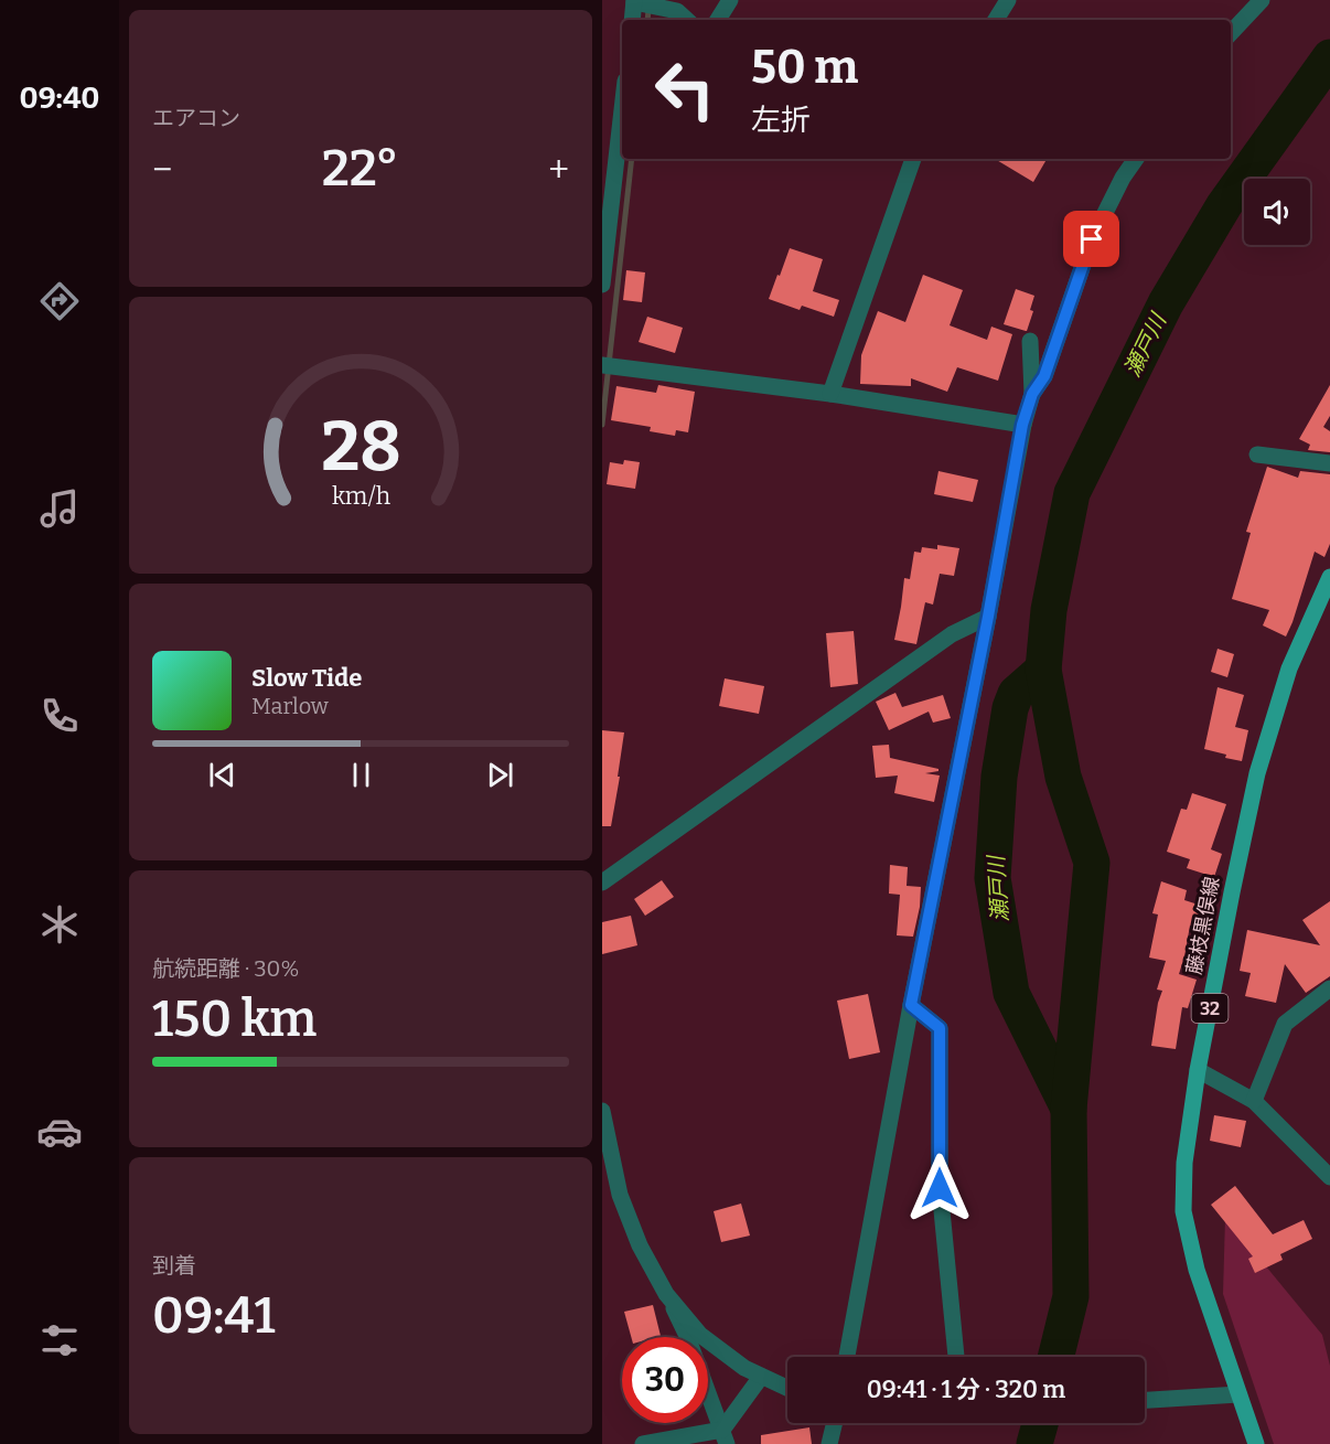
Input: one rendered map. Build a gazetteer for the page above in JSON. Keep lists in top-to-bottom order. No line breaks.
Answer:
{"streets":{"main road":["藤枝黒俣線","32"]},"water":["瀬戸川"],"page":{"tabs":"09:40","tile":["エアコン",["航続距離 · 30%","150 km"],["到着","09:41"]],"turn":["50 m","左折"],"heat":["−","22°","+"],"song":["Slow Tide","Marlow"],"limit":"30","trip":"09:41 · 1 分 · 320 m","gauge":["28","km/h"]}}
